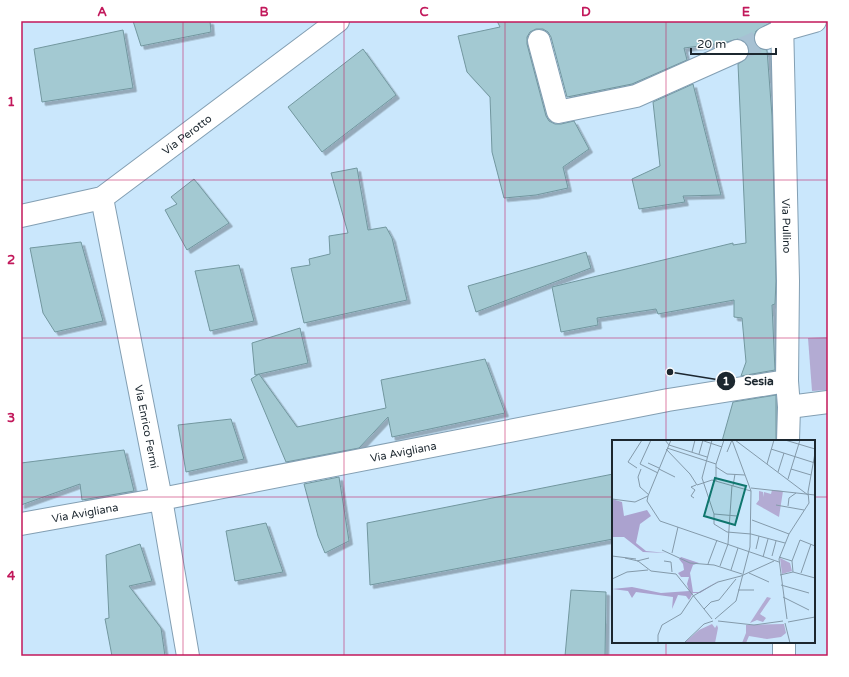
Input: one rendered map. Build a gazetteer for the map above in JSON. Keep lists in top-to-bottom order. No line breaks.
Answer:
{"streets":{"street":["Via Perotto","Via Pullino","Via Enrico Fermi","Via Avigliana"]},"crossings":[["Via Perotto","Via Enrico Fermi"],["Via Pullino","Via Avigliana"],["Via Enrico Fermi","Via Avigliana"]],"places":["Sesia"],"scale_bar":"20 m","grid":{"columns":["A","B","C","D","E"],"rows":["1","2","3","4"]}}
